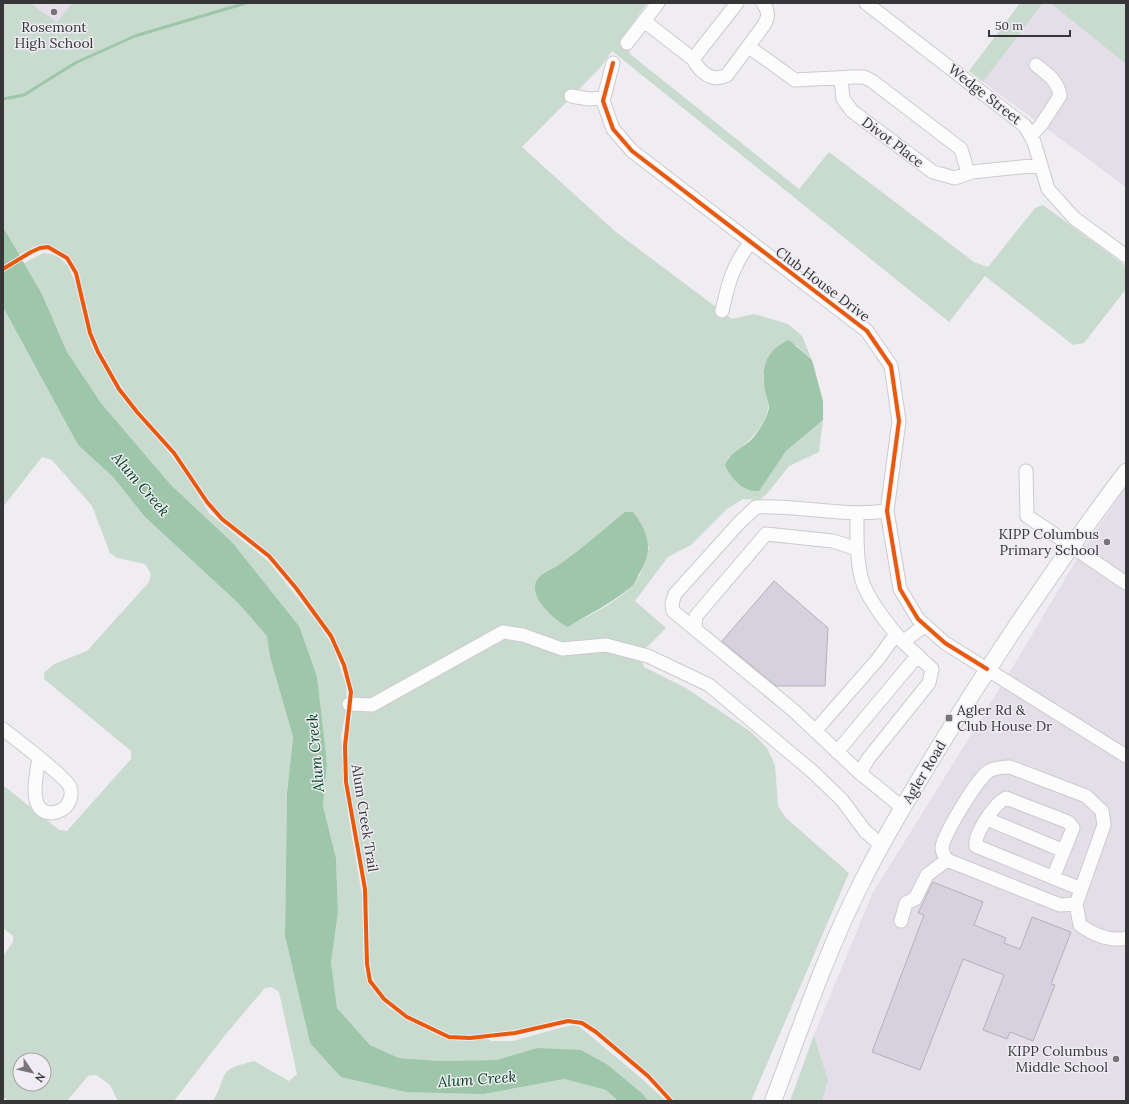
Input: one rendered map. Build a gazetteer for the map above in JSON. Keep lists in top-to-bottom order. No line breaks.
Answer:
{"streets":{"main road":["Agler Road"],"street":["Wedge Street","Divot Place","Club House Drive"],"cycle path":["Alum Creek Trail"]},"crossings":[["Wedge Street","Divot Place"],["Club House Drive","Agler Road"]],"water":["Alum Creek"],"places":{"other":["Rosemont High School","KIPP Columbus Primary School","KIPP Columbus Middle School"],"transit":["Agler Rd & Club House Dr"]},"scale_bar":"50 m","north":"bottom right"}
